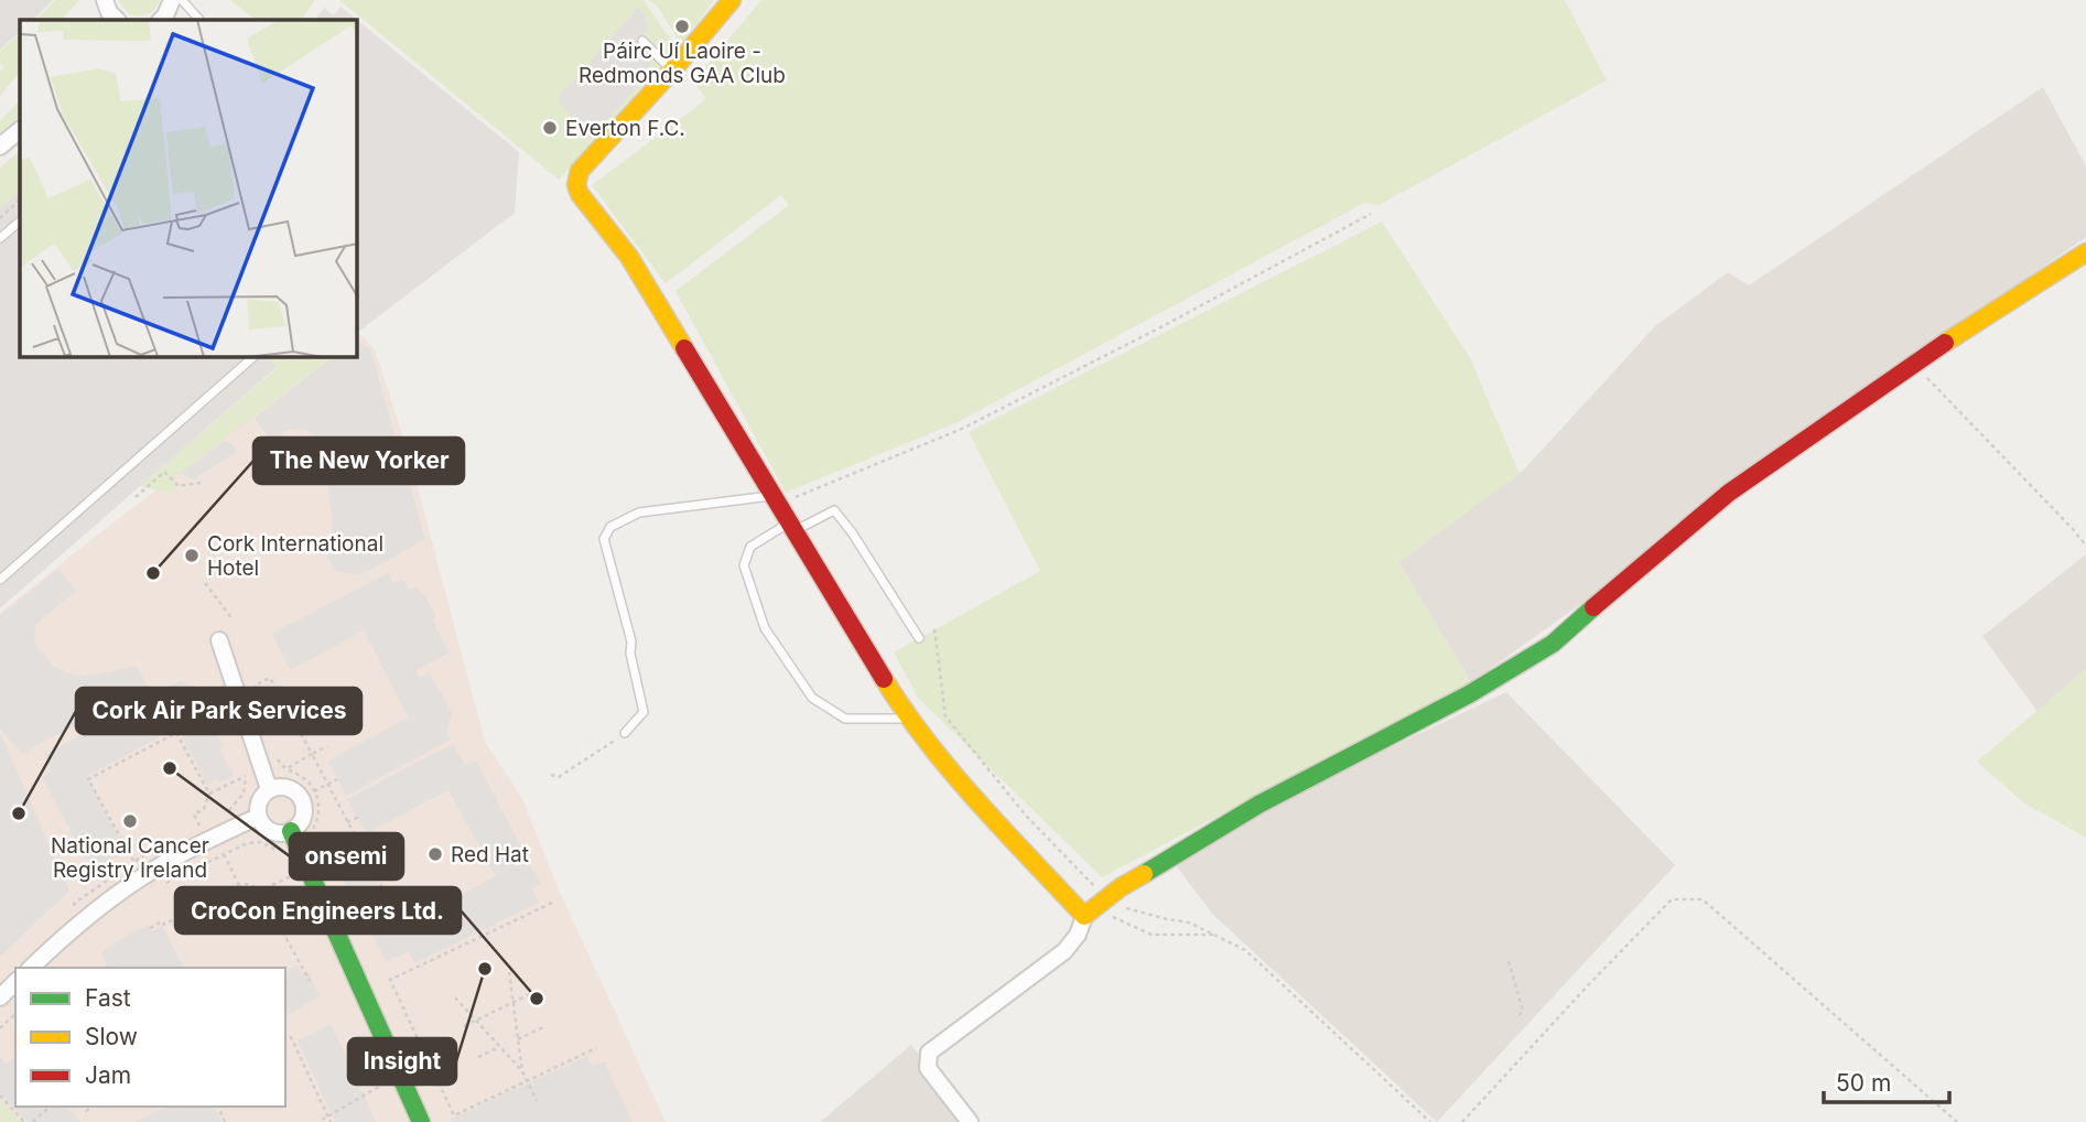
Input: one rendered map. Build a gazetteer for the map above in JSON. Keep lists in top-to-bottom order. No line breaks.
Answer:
{"places":["Páirc Uí Laoire - Redmonds GAA Club","Everton F.C.","Cork International Hotel","The New Yorker","onsemi","Cork Air Park Services","National Cancer Registry Ireland","Red Hat","Insight","CroCon Engineers Ltd."],"legend":["Fast","Slow","Jam"],"scale_bar":"50 m"}
